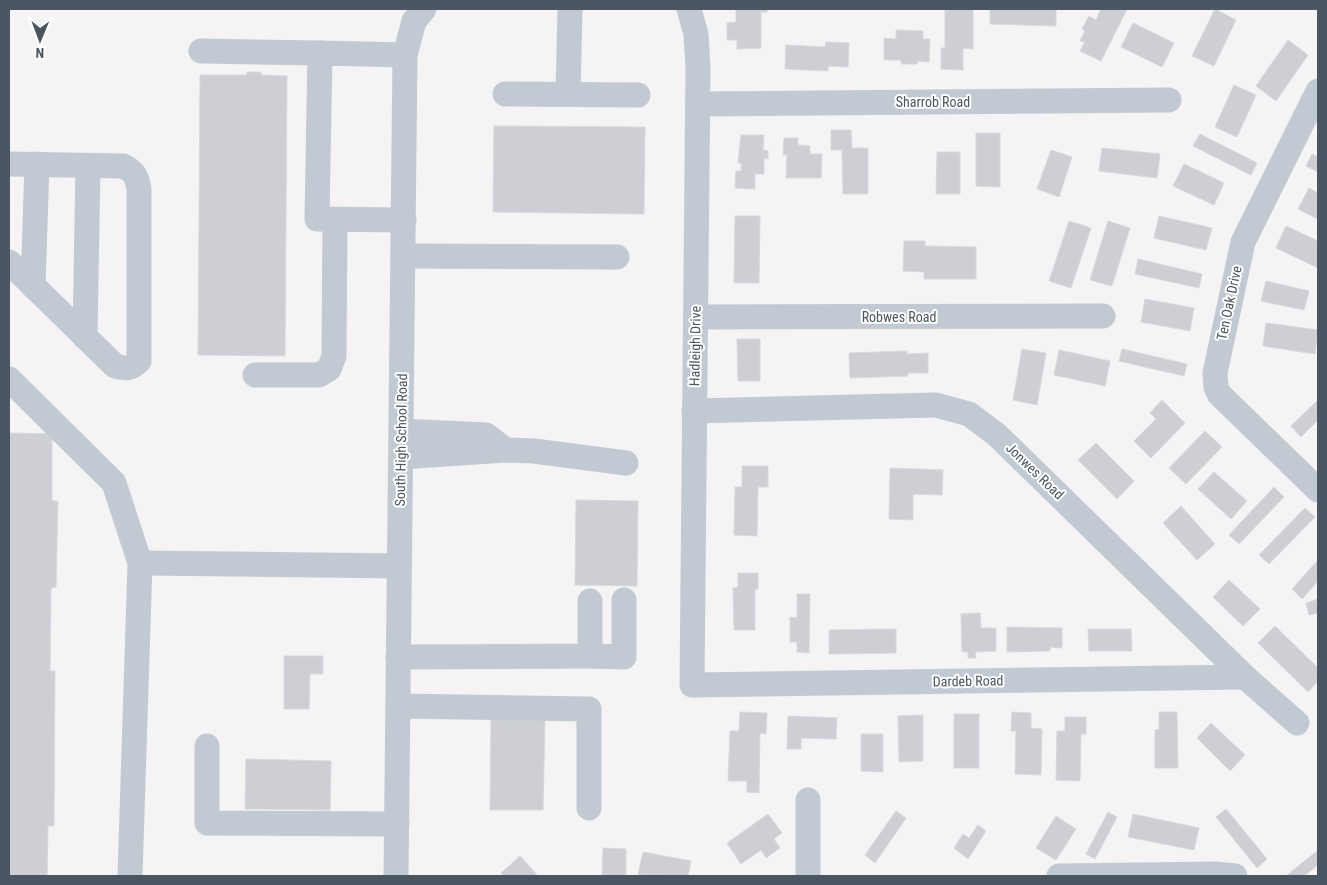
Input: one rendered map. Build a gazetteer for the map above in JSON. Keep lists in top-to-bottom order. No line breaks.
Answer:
{"streets":{"street":["Sharrob Road","Ten Oak Drive","Robwes Road","Hadleigh Drive","South High School Road","Jonwes Road","Dardeb Road"]},"crossings":[["Sharrob Road","Hadleigh Drive"],["Robwes Road","Hadleigh Drive"],["Hadleigh Drive","Jonwes Road"],["Hadleigh Drive","Dardeb Road"],["Jonwes Road","Dardeb Road"]],"north":"bottom"}
